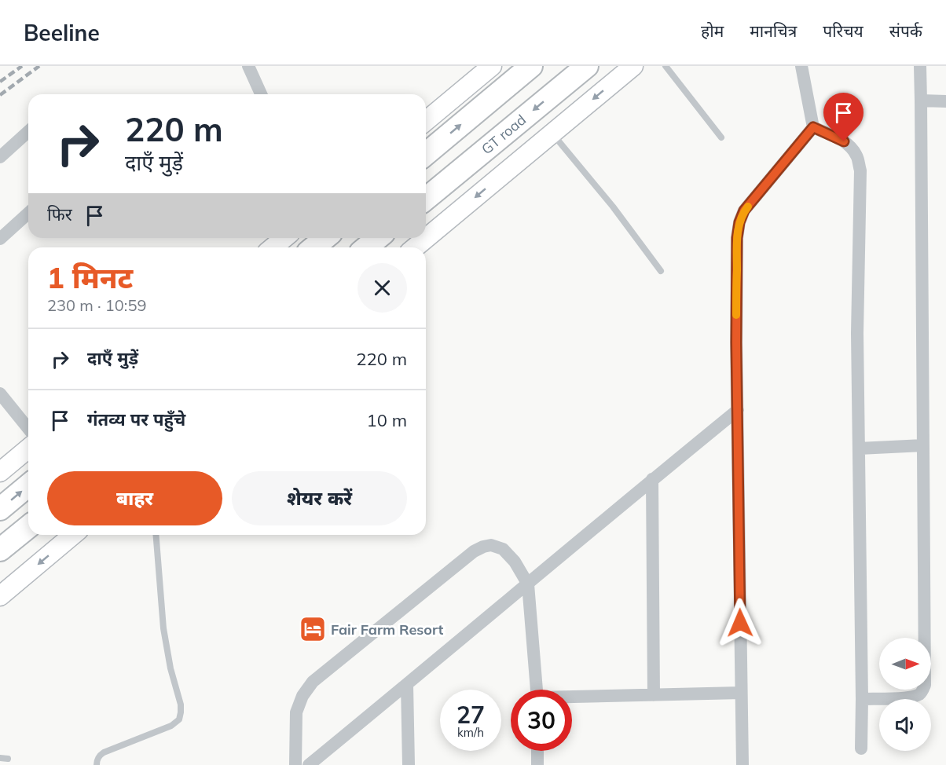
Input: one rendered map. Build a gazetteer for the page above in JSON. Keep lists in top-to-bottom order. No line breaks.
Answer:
{"streets":{"highway":["GT road"]},"places":{"hotel":["Fair Farm Resort"]},"north":"right","page":{"header":"Beeline","nav":["होम","मानचित्र","परिचय","संपर्क"],"turn":["220 m","दाएँ मुड़ें"],"then":"फिर","heading":["1 मिनट","230 m · 10:59"],"list":[{"name":"दाएँ मुड़ें","value":"220 m"},{"name":"गंतव्य पर पहुँचे","value":"10 m"}],"buttons":["बाहर","शेयर करें"],"speed":"27 km/h","limit":"30"}}
